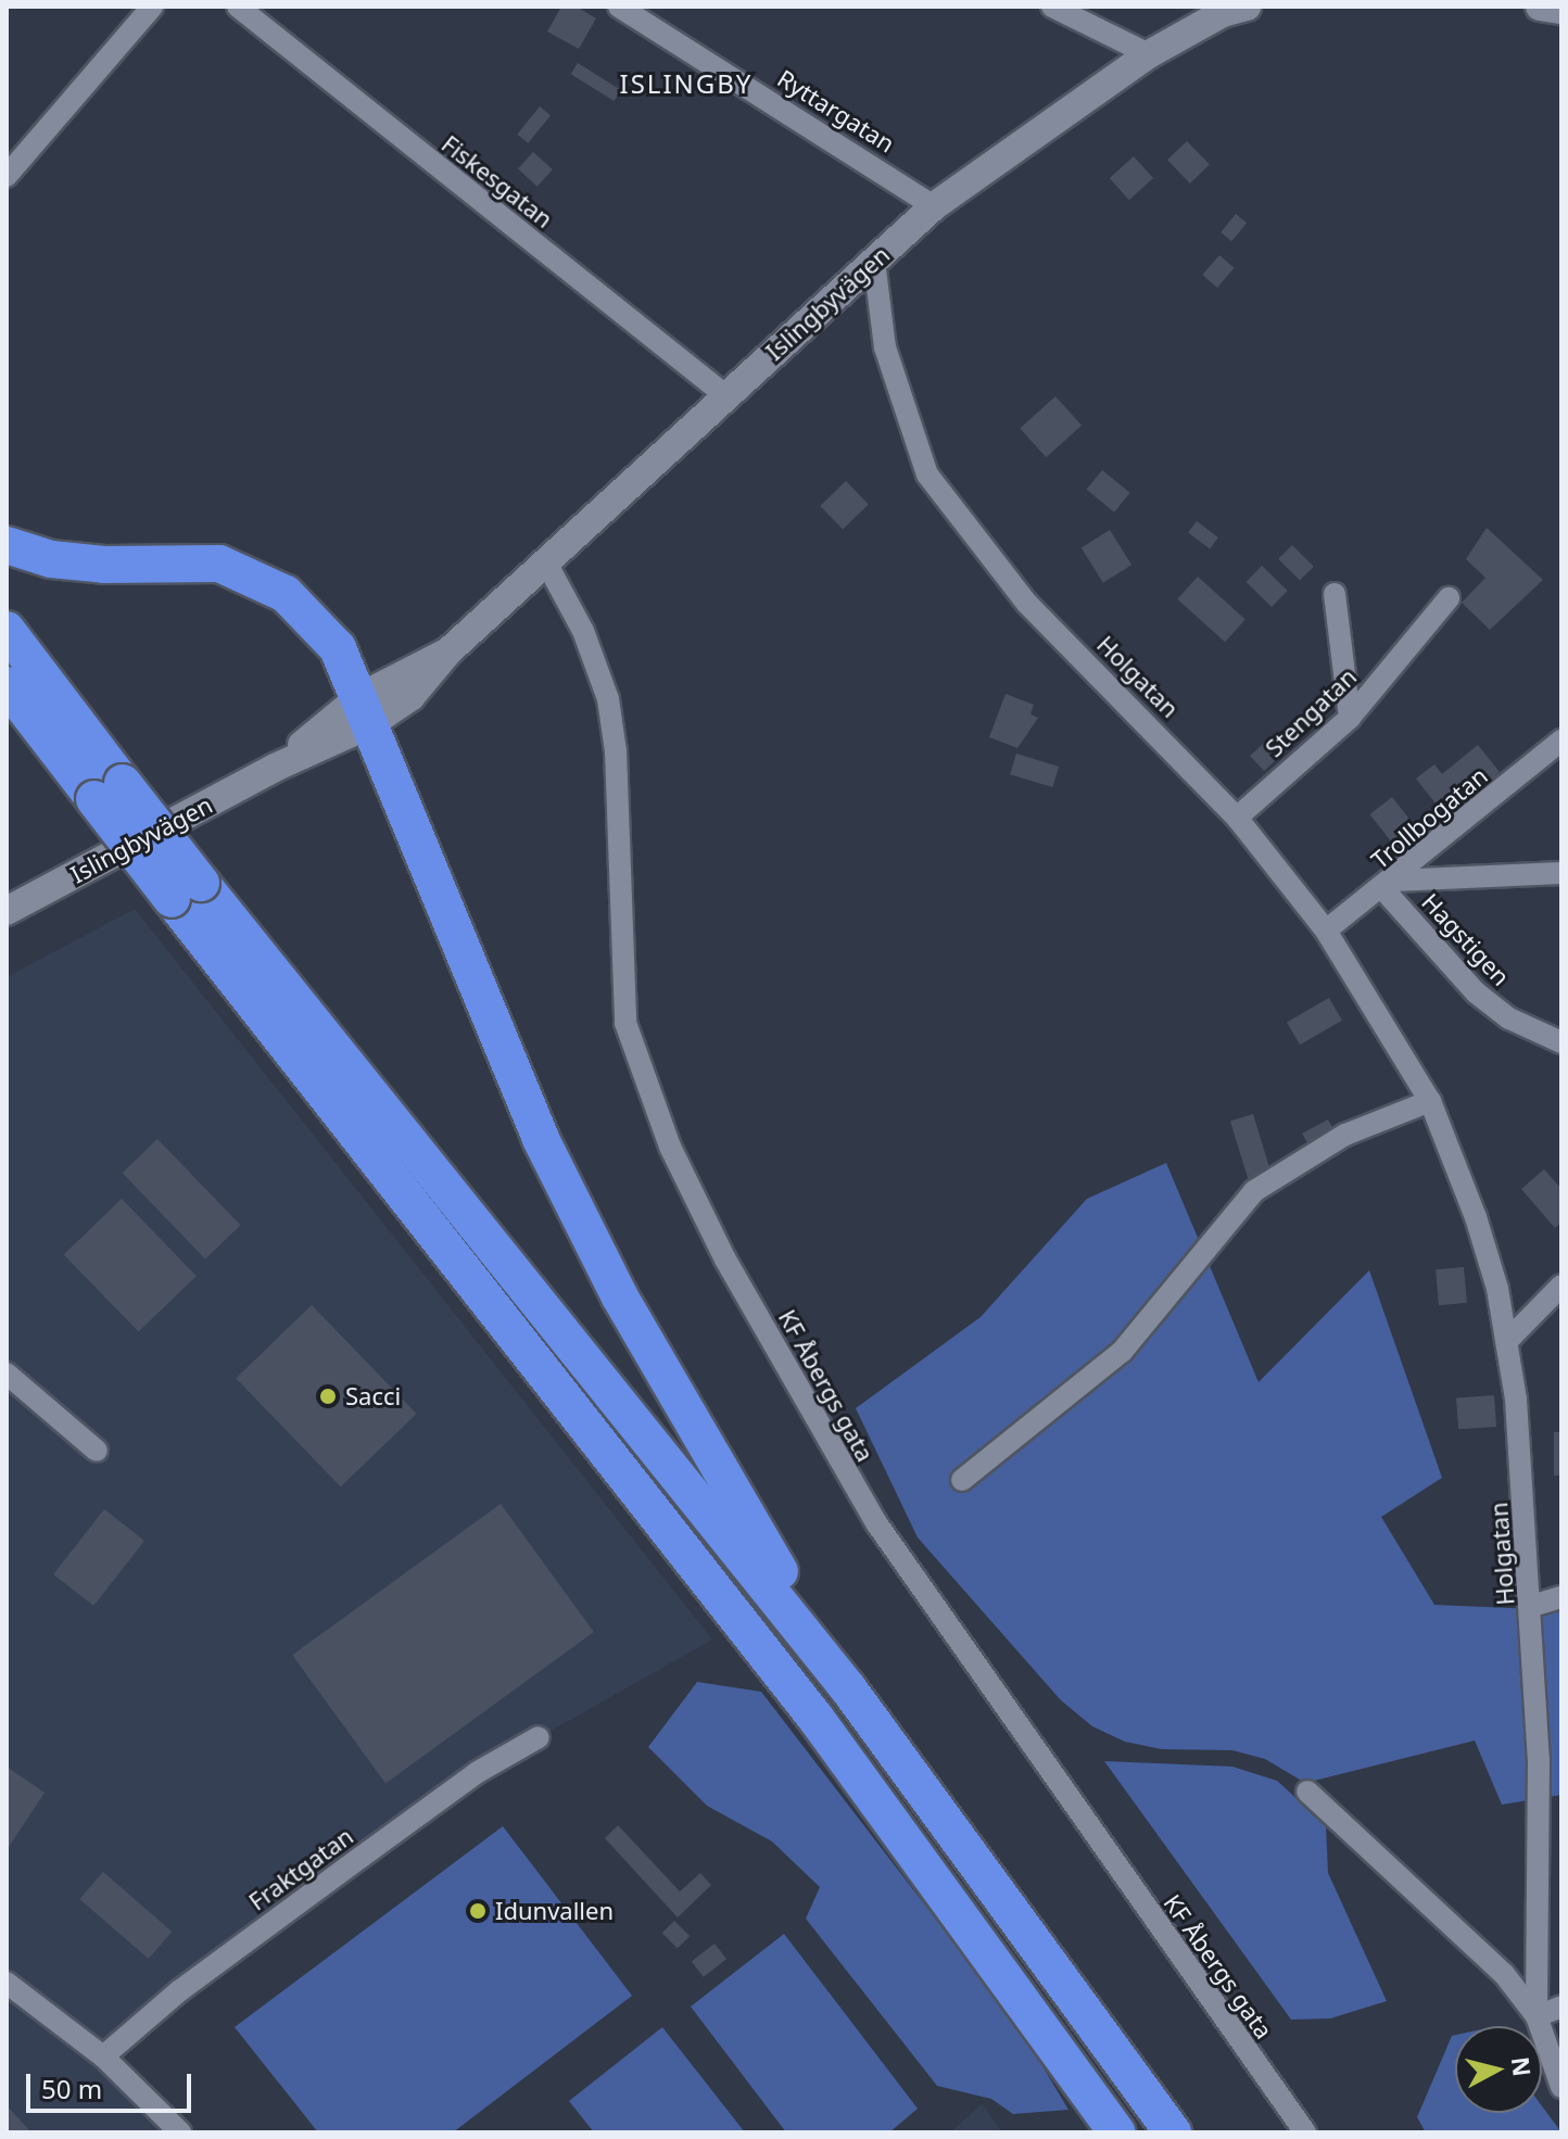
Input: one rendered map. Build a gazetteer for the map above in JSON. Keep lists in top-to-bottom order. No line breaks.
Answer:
{"streets":{"street":["Ryttargatan","Fiskesgatan","Islingbyvägen","Holgatan","Stengatan","Trollbogatan","Hagstigen","KF Åbergs gata","Fraktgatan"]},"crossings":[["Ryttargatan","Islingbyvägen"],["Fiskesgatan","Islingbyvägen"],["Islingbyvägen","Holgatan"],["Islingbyvägen","KF Åbergs gata"],["Holgatan","Stengatan"],["Holgatan","Trollbogatan"],["Trollbogatan","Hagstigen"]],"districts":["ISLINGBY"],"places":["Sacci","Idunvallen"],"scale_bar":"50 m","north":"right"}
